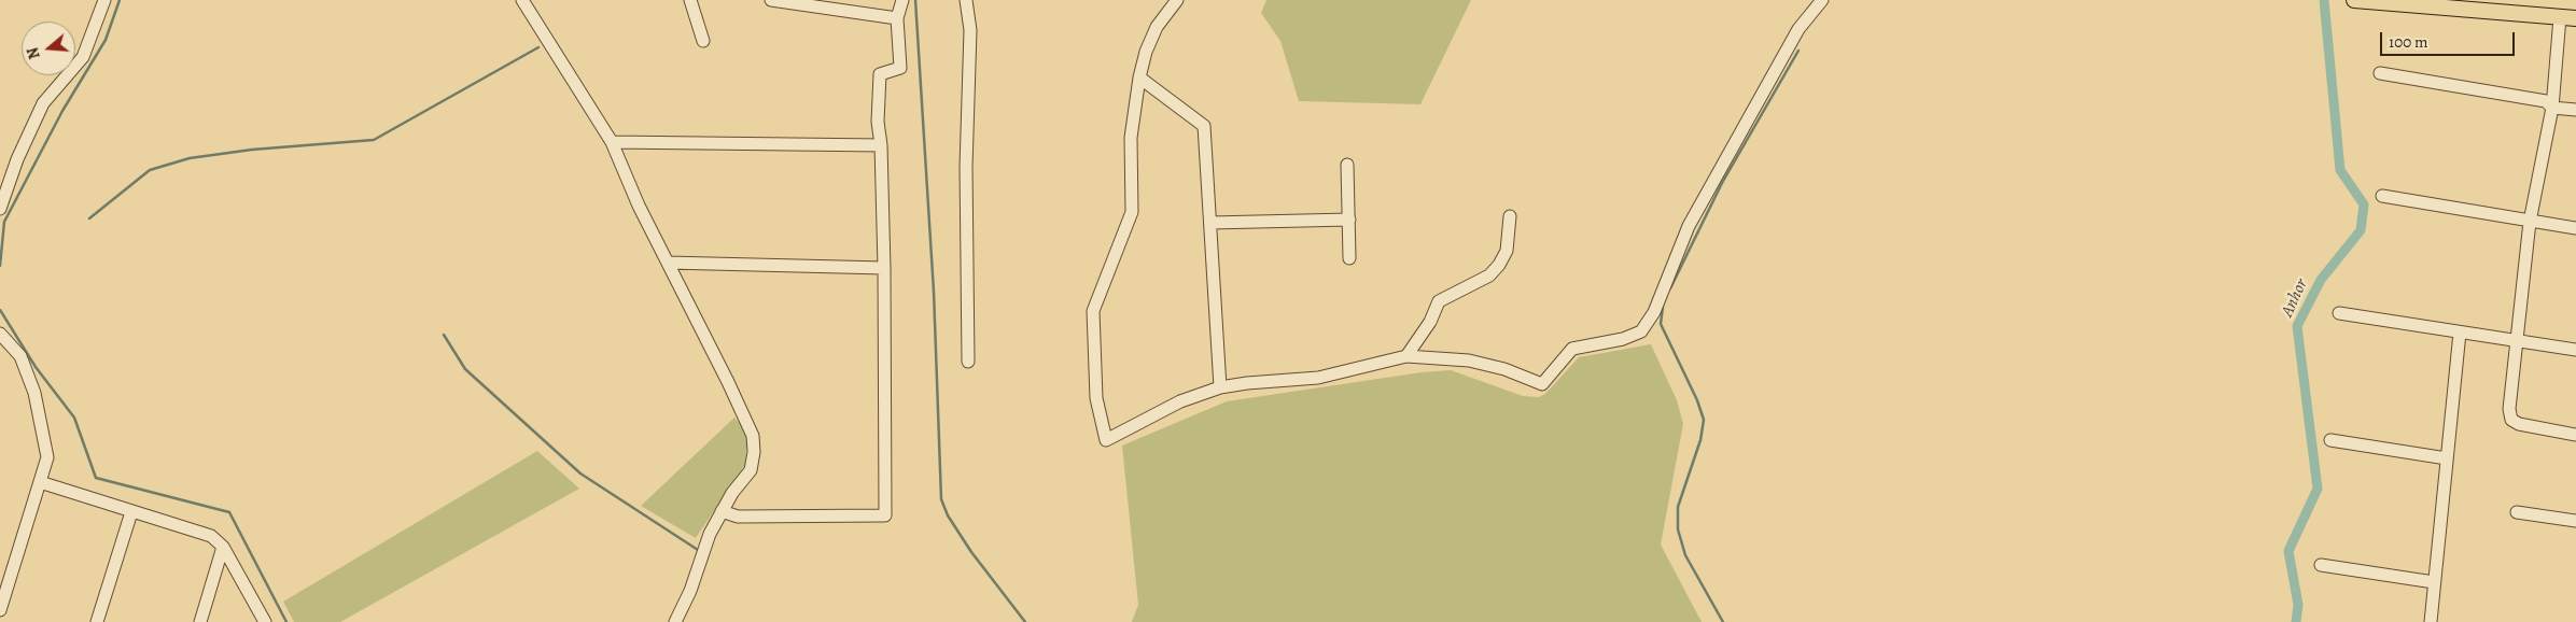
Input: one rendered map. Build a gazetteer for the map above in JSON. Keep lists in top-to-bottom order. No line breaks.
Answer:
{"water":["Anhor"],"scale_bar":"100 m","north":"left"}
